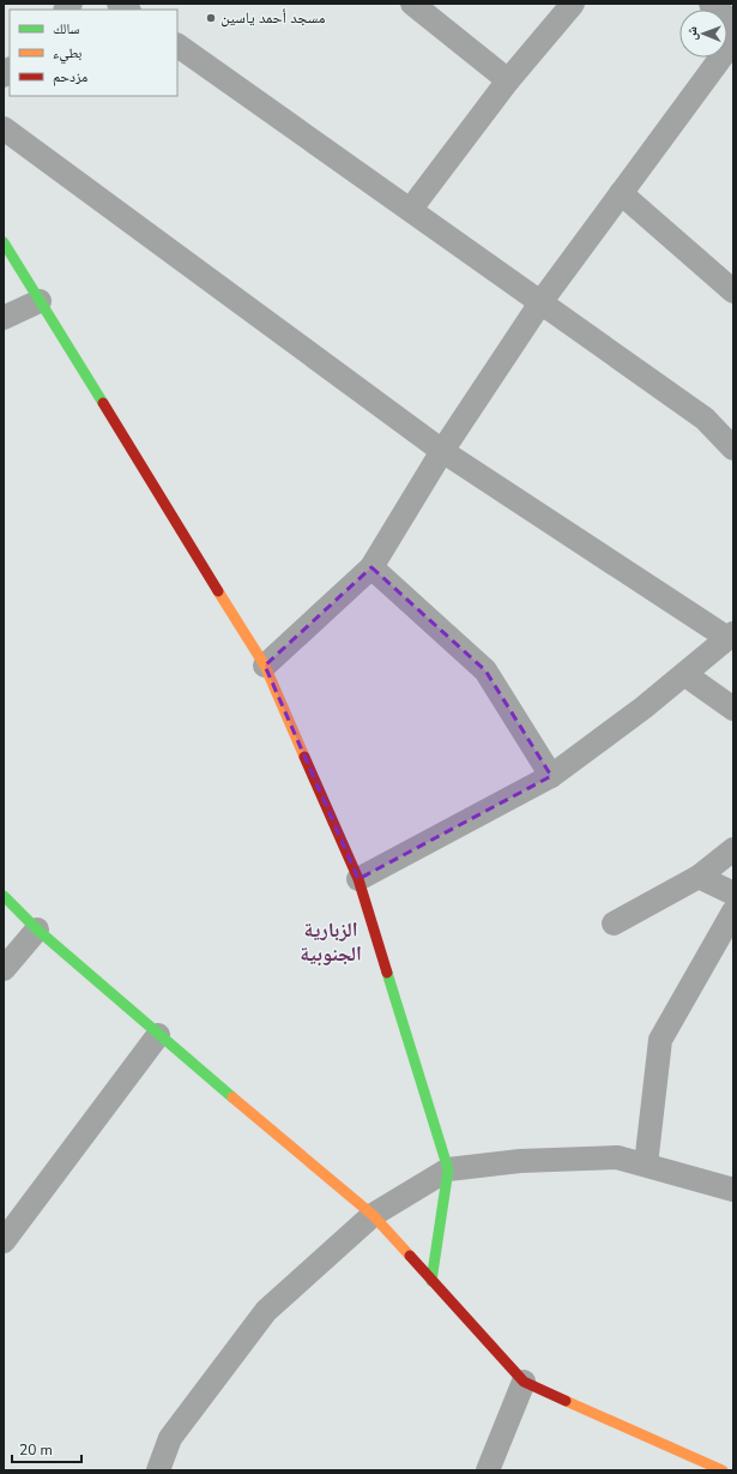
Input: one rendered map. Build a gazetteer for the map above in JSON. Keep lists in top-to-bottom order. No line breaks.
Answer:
{"districts":["الزبارية الجنوبية"],"places":["مسجد أحمد ياسين"],"legend":["سالك","بطيء","مزدحم"],"scale_bar":"20 m","north":"left"}
